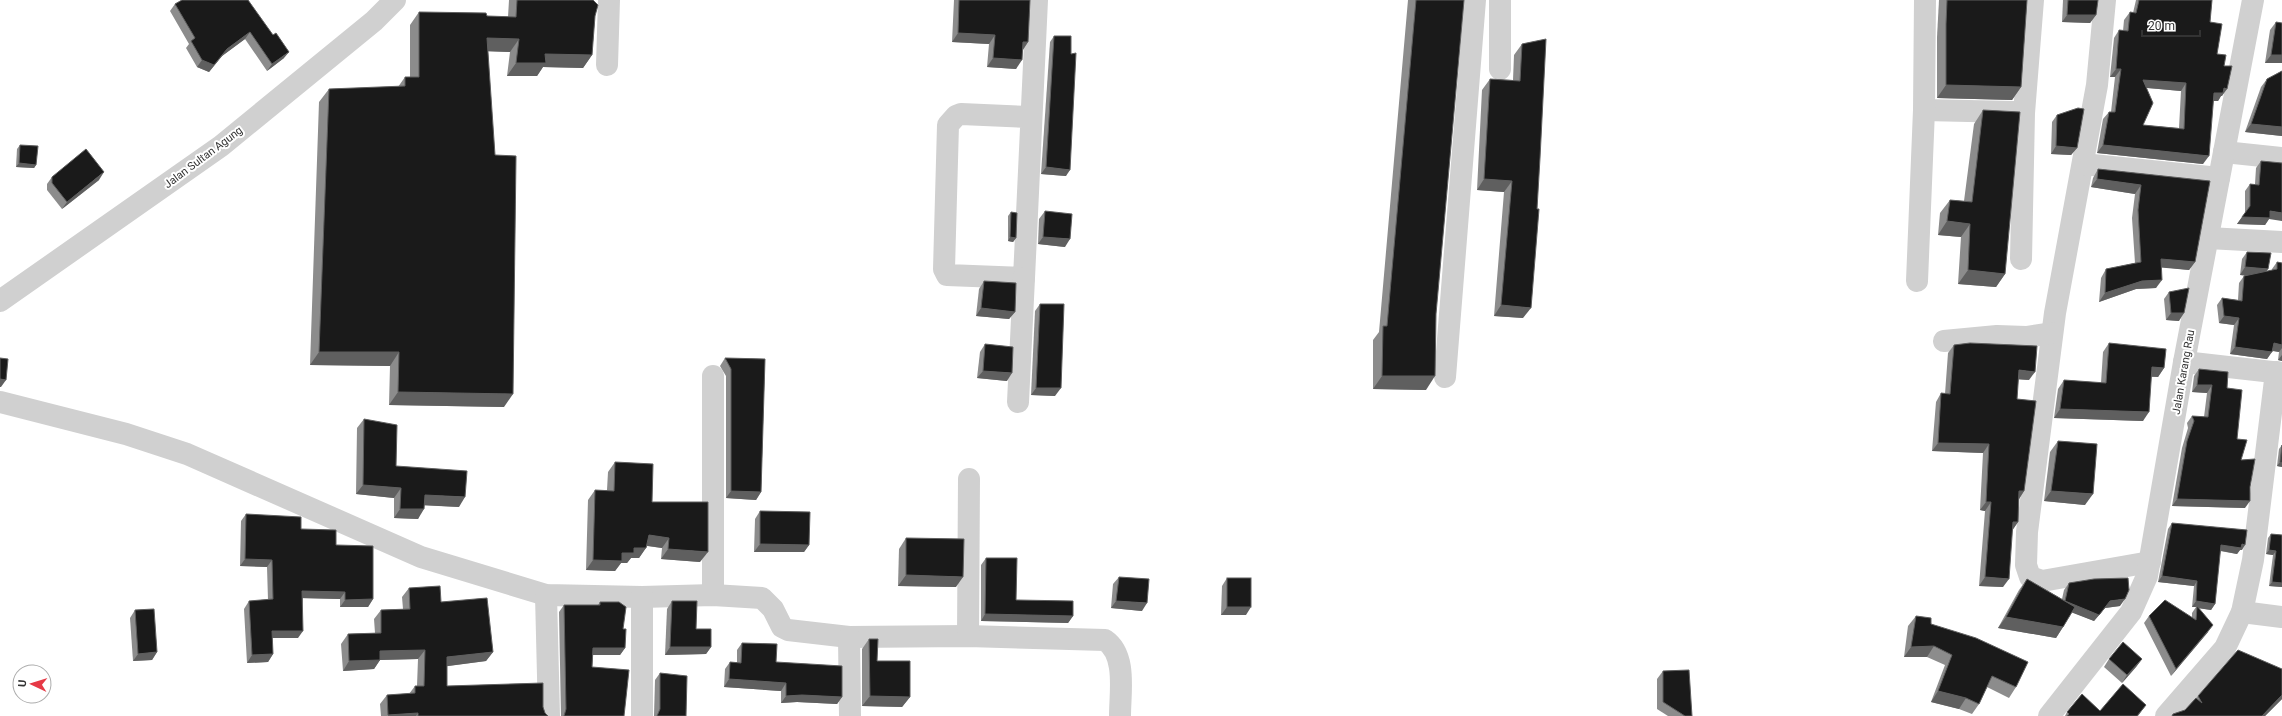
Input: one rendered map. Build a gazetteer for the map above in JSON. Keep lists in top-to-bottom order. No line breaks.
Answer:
{"streets":{"street":["Jalan Sultan Agung","Jalan Karang Rau"]},"scale_bar":"20 m","north":"left"}
